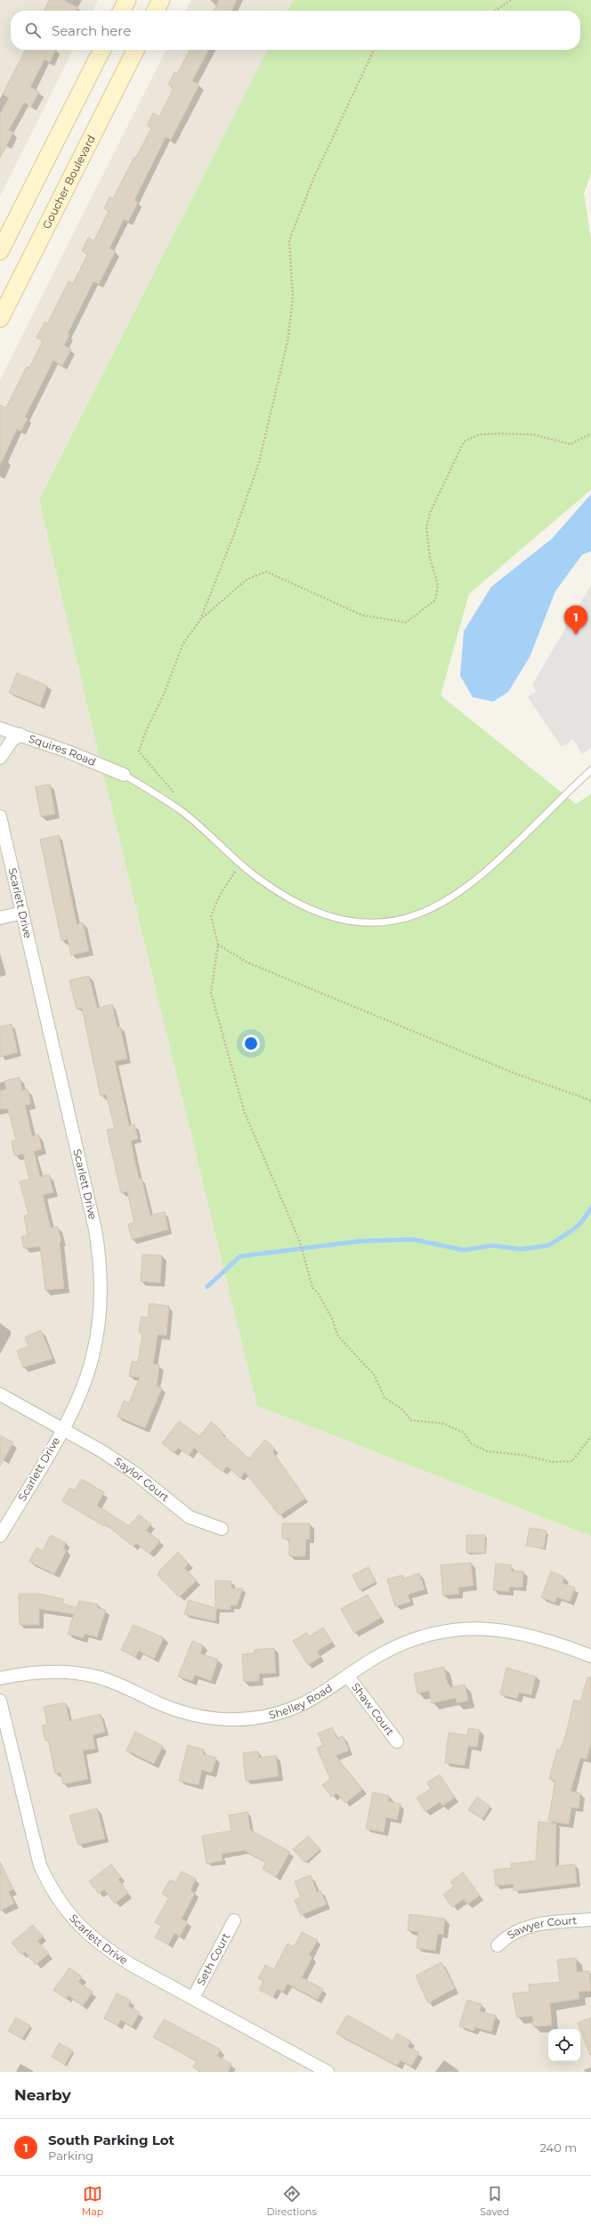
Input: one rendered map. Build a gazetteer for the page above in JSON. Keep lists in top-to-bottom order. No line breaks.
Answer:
{"streets":{"main road":["Goucher Boulevard"],"street":["Squires Road","Scarlett Drive","Saylor Court","Shelley Road","Shaw Court","Sawyer Court","Seth Court"]},"crossings":[["Scarlett Drive","Saylor Court"],["Scarlett Drive","Seth Court"],["Shelley Road","Shaw Court"]],"page":{"search":"Search here","pins":"1","heading":"Nearby","list":[{"mark":"1","name":"South Parking Lot","note":"Parking","value":"240 m"}],"nav":["Map","Directions","Saved"]}}
